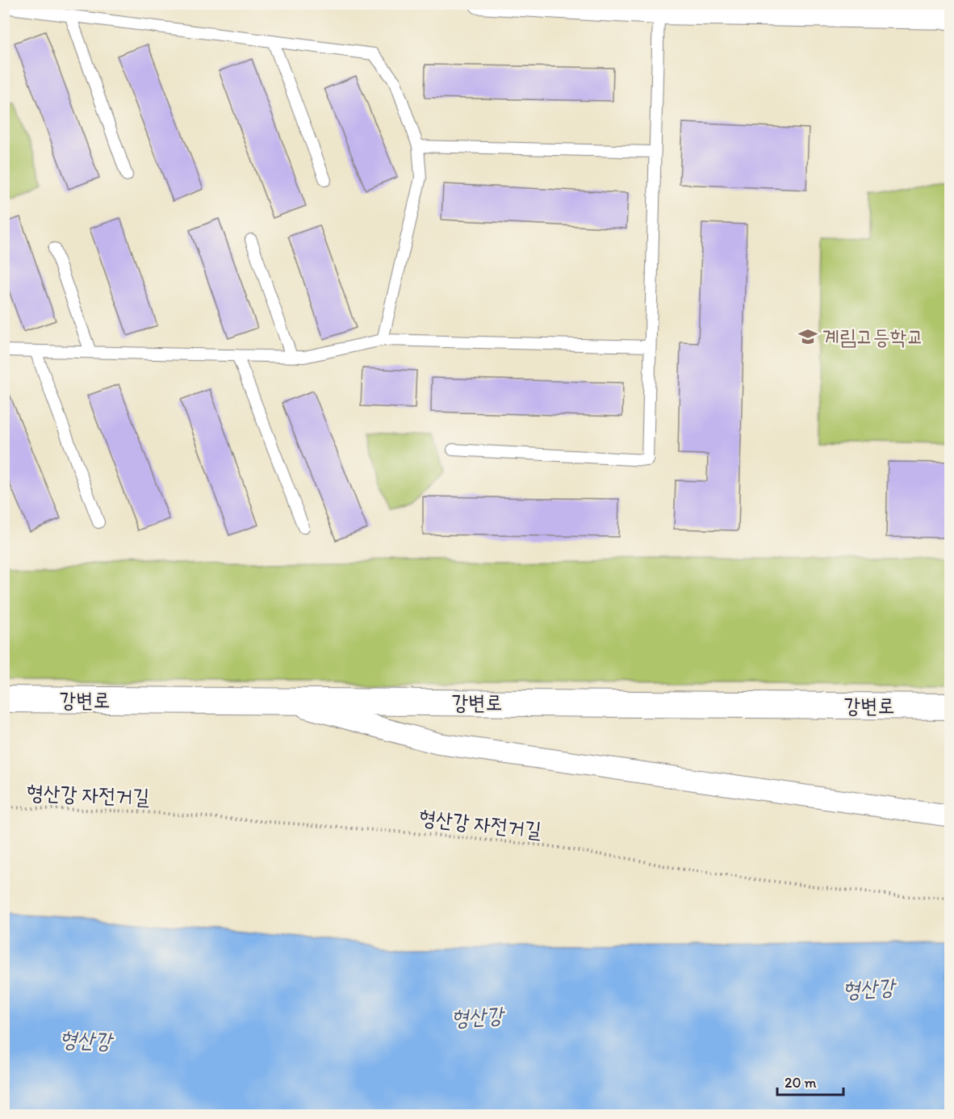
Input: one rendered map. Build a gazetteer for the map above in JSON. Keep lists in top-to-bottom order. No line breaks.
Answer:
{"streets":{"street":["강변로"],"path":["형산강 자전거길"]},"water":["형산강"],"places":{"school or university":["계림고등학교"]},"scale_bar":"20 m"}
